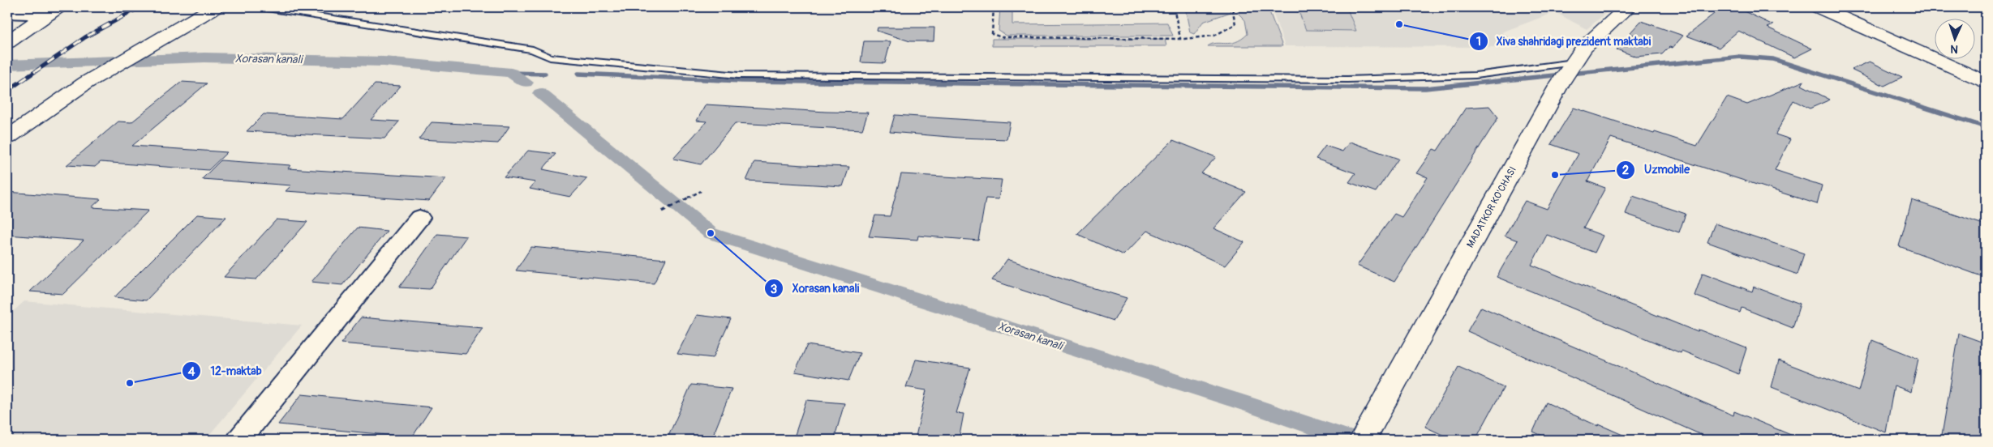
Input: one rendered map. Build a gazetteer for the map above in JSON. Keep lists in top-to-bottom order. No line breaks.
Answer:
{"streets":{"street":["MADATKOR KO'CHASI"]},"water":["Xorasan kanali"],"places":["Xiva shahridagi prezident maktabi","Uzmobile","Xorasan kanali","12-maktab"],"north":"bottom"}
